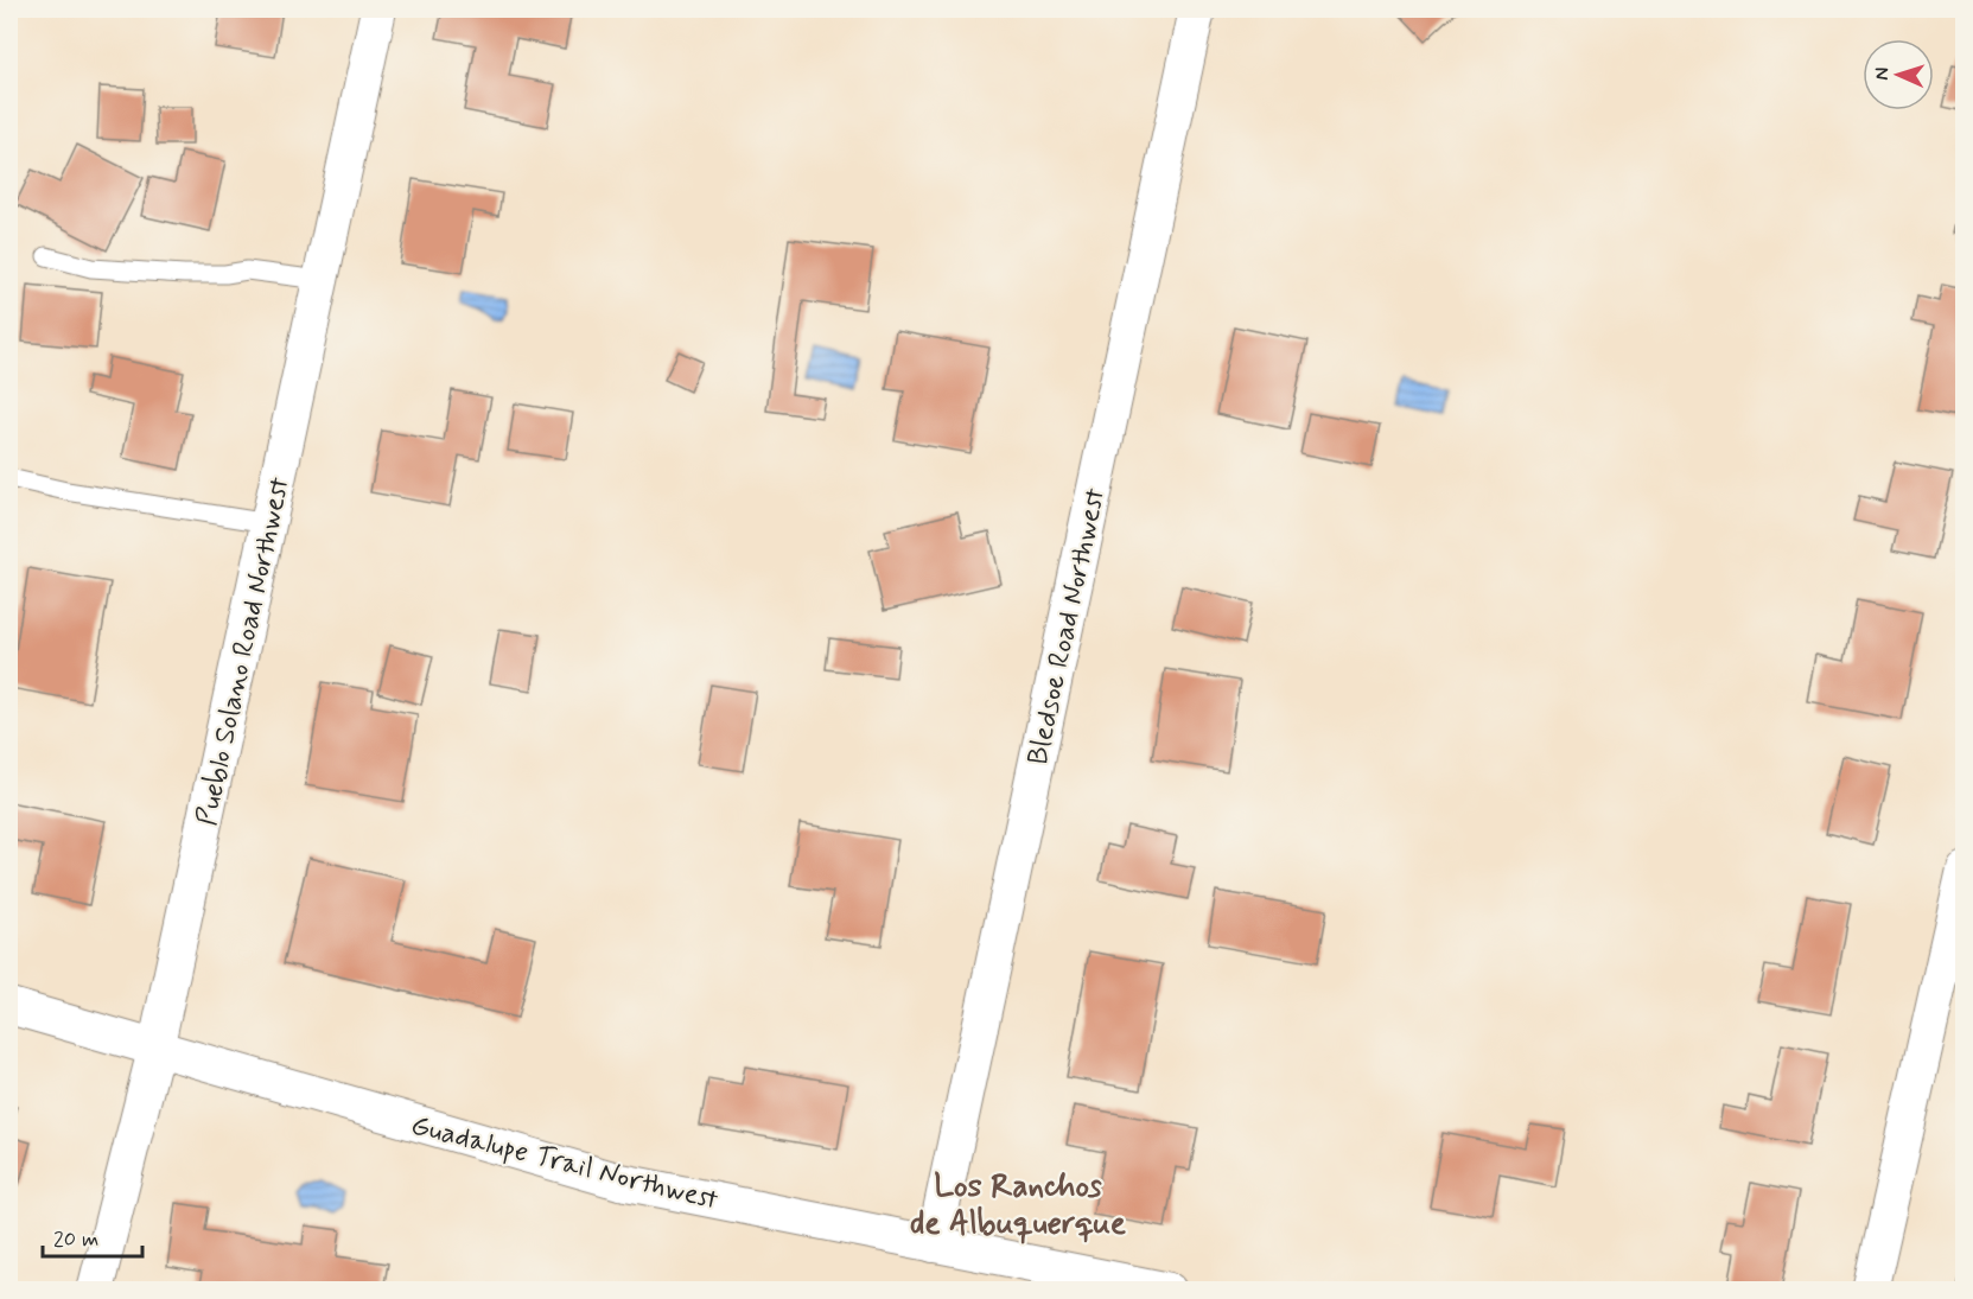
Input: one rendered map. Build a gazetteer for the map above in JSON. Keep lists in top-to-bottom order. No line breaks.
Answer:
{"streets":{"street":["Bledsoe Road Northwest","Pueblo Solano Road Northwest","Guadalupe Trail Northwest"]},"crossings":[["Bledsoe Road Northwest","Guadalupe Trail Northwest"],["Pueblo Solano Road Northwest","Guadalupe Trail Northwest"]],"districts":["Los Ranchos de Albuquerque"],"scale_bar":"20 m","north":"left"}
